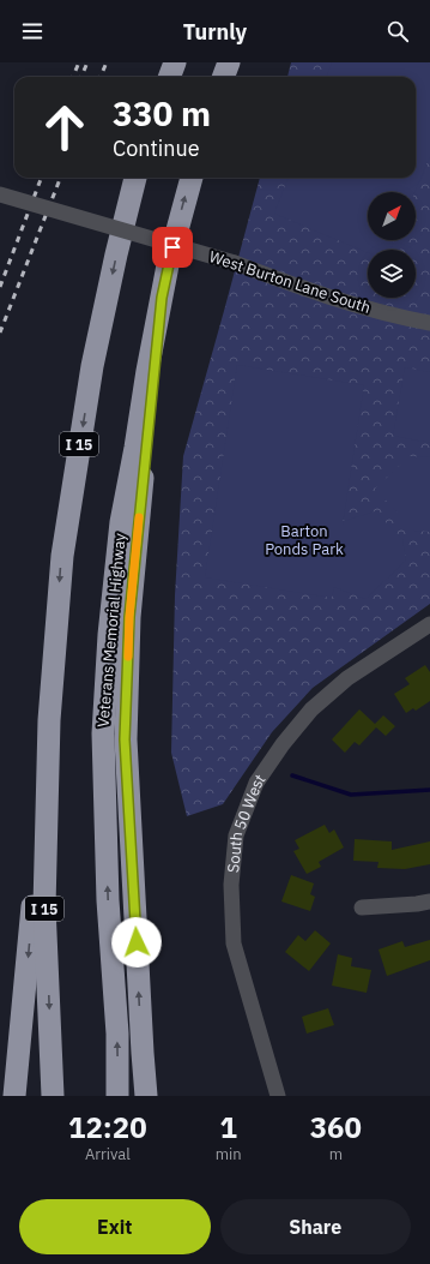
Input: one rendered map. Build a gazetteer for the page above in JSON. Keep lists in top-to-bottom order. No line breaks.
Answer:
{"streets":{"highway":["I 15","Veterans Memorial Highway"],"street":["West Burton Lane South","South 50 West"]},"parks":["Barton Ponds Park"],"north":"top right","page":{"header":"Turnly","turn":["330 m","Continue"],"eta":["12:20","Arrival","1","min","360","m"],"buttons":["Exit","Share"]}}
